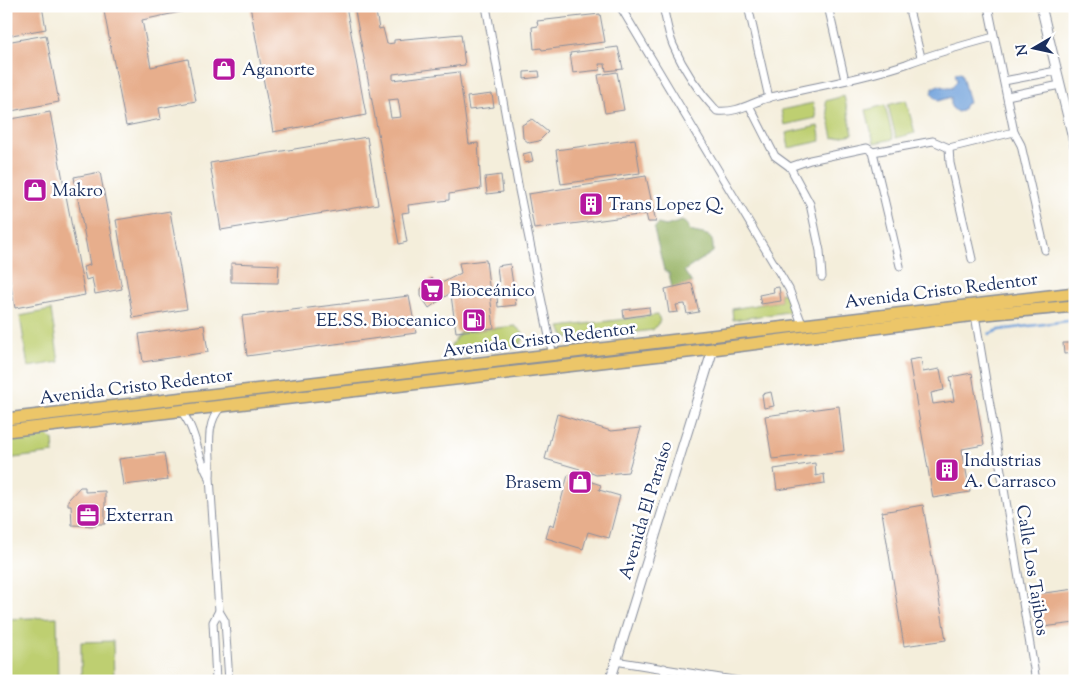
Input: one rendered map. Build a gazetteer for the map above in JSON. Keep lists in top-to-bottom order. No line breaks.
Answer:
{"streets":{"highway":["Avenida Cristo Redentor"],"street":["Avenida El Paraíso","Calle Los Tajibos"]},"crossings":[["Avenida Cristo Redentor","Avenida El Paraíso"],["Avenida Cristo Redentor","Calle Los Tajibos"]],"places":{"shop":["Aganorte","Makro","Brasem"],"building":["Trans Lopez Q.","Industrias A. Carrasco"],"supermarket":["Bioceánico"],"fuel station":["EE.SS. Bioceanico"],"office":["Exterran"]},"north":"left"}
